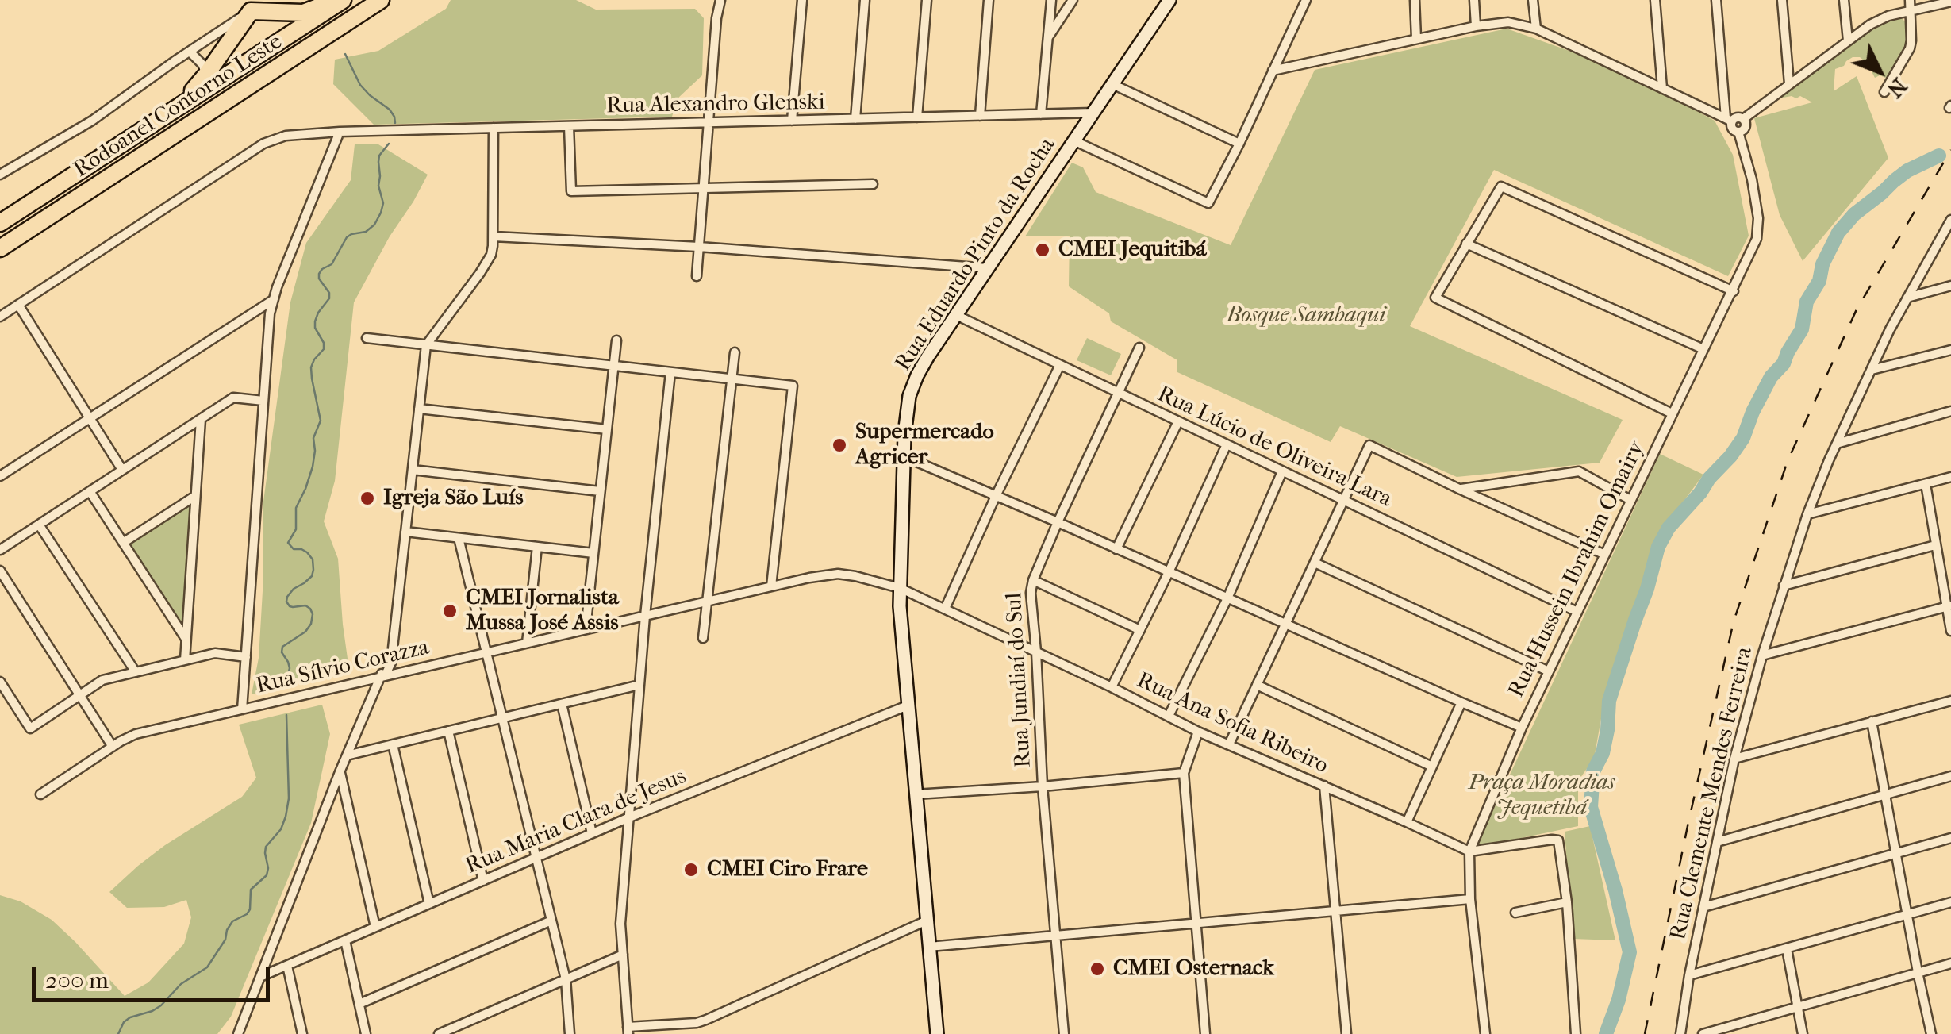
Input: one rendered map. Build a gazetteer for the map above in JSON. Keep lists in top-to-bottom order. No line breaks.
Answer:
{"streets":{"highway":["Rodoanel Contorno Leste"],"main road":["Rua Eduardo Pinto da Rocha"],"street":["Rua Alexandro Glenski","Rua Lúcio de Oliveira Lara","Rua Hussein Ibrahim Omairy","Rua Sílvio Corazza","Rua Jundiaí do Sul","Rua Ana Sofia Ribeiro","Rua Clemente Mendes Ferreira","Rua Maria Clara de Jesus"]},"crossings":[["Rua Alexandro Glenski","Rua Eduardo Pinto da Rocha"],["Rua Eduardo Pinto da Rocha","Rua Lúcio de Oliveira Lara"],["Rua Eduardo Pinto da Rocha","Rua Sílvio Corazza"],["Rua Eduardo Pinto da Rocha","Rua Ana Sofia Ribeiro"],["Rua Eduardo Pinto da Rocha","Rua Maria Clara de Jesus"],["Rua Lúcio de Oliveira Lara","Rua Hussein Ibrahim Omairy"],["Rua Lúcio de Oliveira Lara","Rua Jundiaí do Sul"],["Rua Hussein Ibrahim Omairy","Rua Ana Sofia Ribeiro"],["Rua Sílvio Corazza","Rua Ana Sofia Ribeiro"],["Rua Jundiaí do Sul","Rua Ana Sofia Ribeiro"]],"parks":["Bosque Sambaqui","Praça Moradias Jequetibá"],"places":["CMEI Jequitibá","Supermercado Agricer","Igreja São Luís","CMEI Jornalista Mussa José Assis","CMEI Ciro Frare","CMEI Osternack"],"scale_bar":"200 m","north":"bottom right"}
